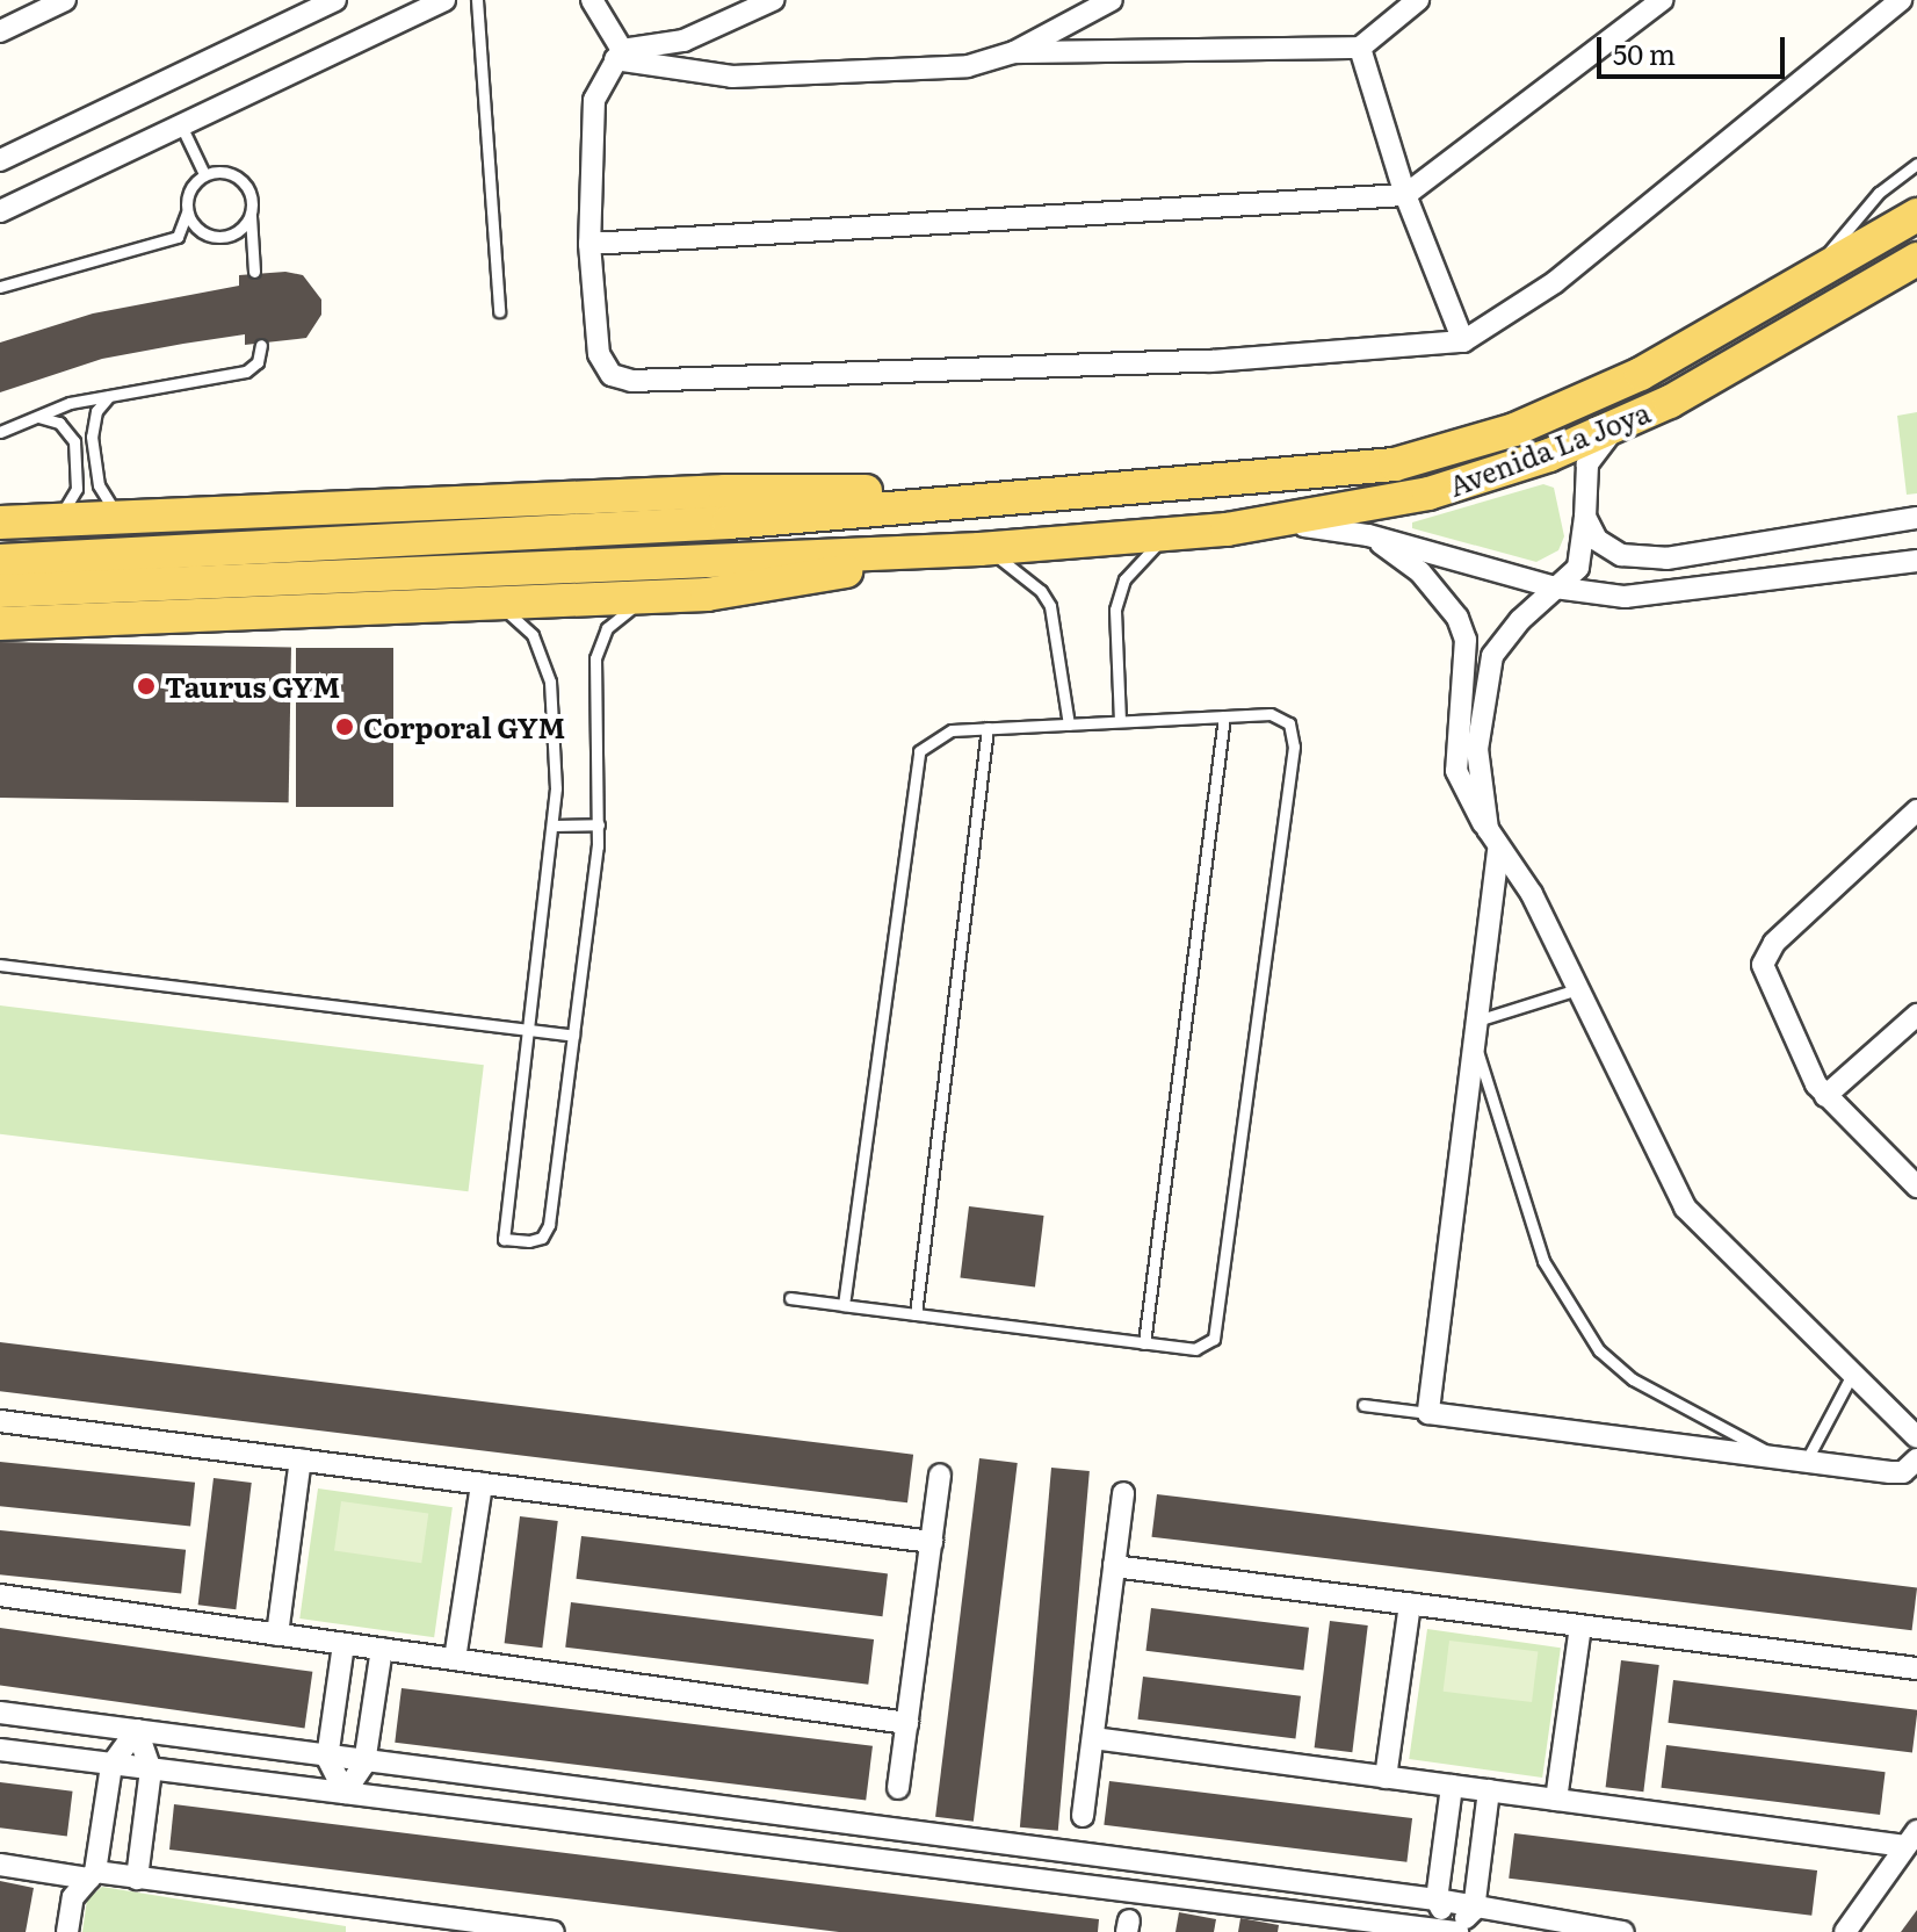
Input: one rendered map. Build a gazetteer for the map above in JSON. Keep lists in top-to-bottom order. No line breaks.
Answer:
{"streets":{"main road":["Avenida La Joya"]},"places":["Taurus GYM","Corporal GYM"],"scale_bar":"50 m"}
